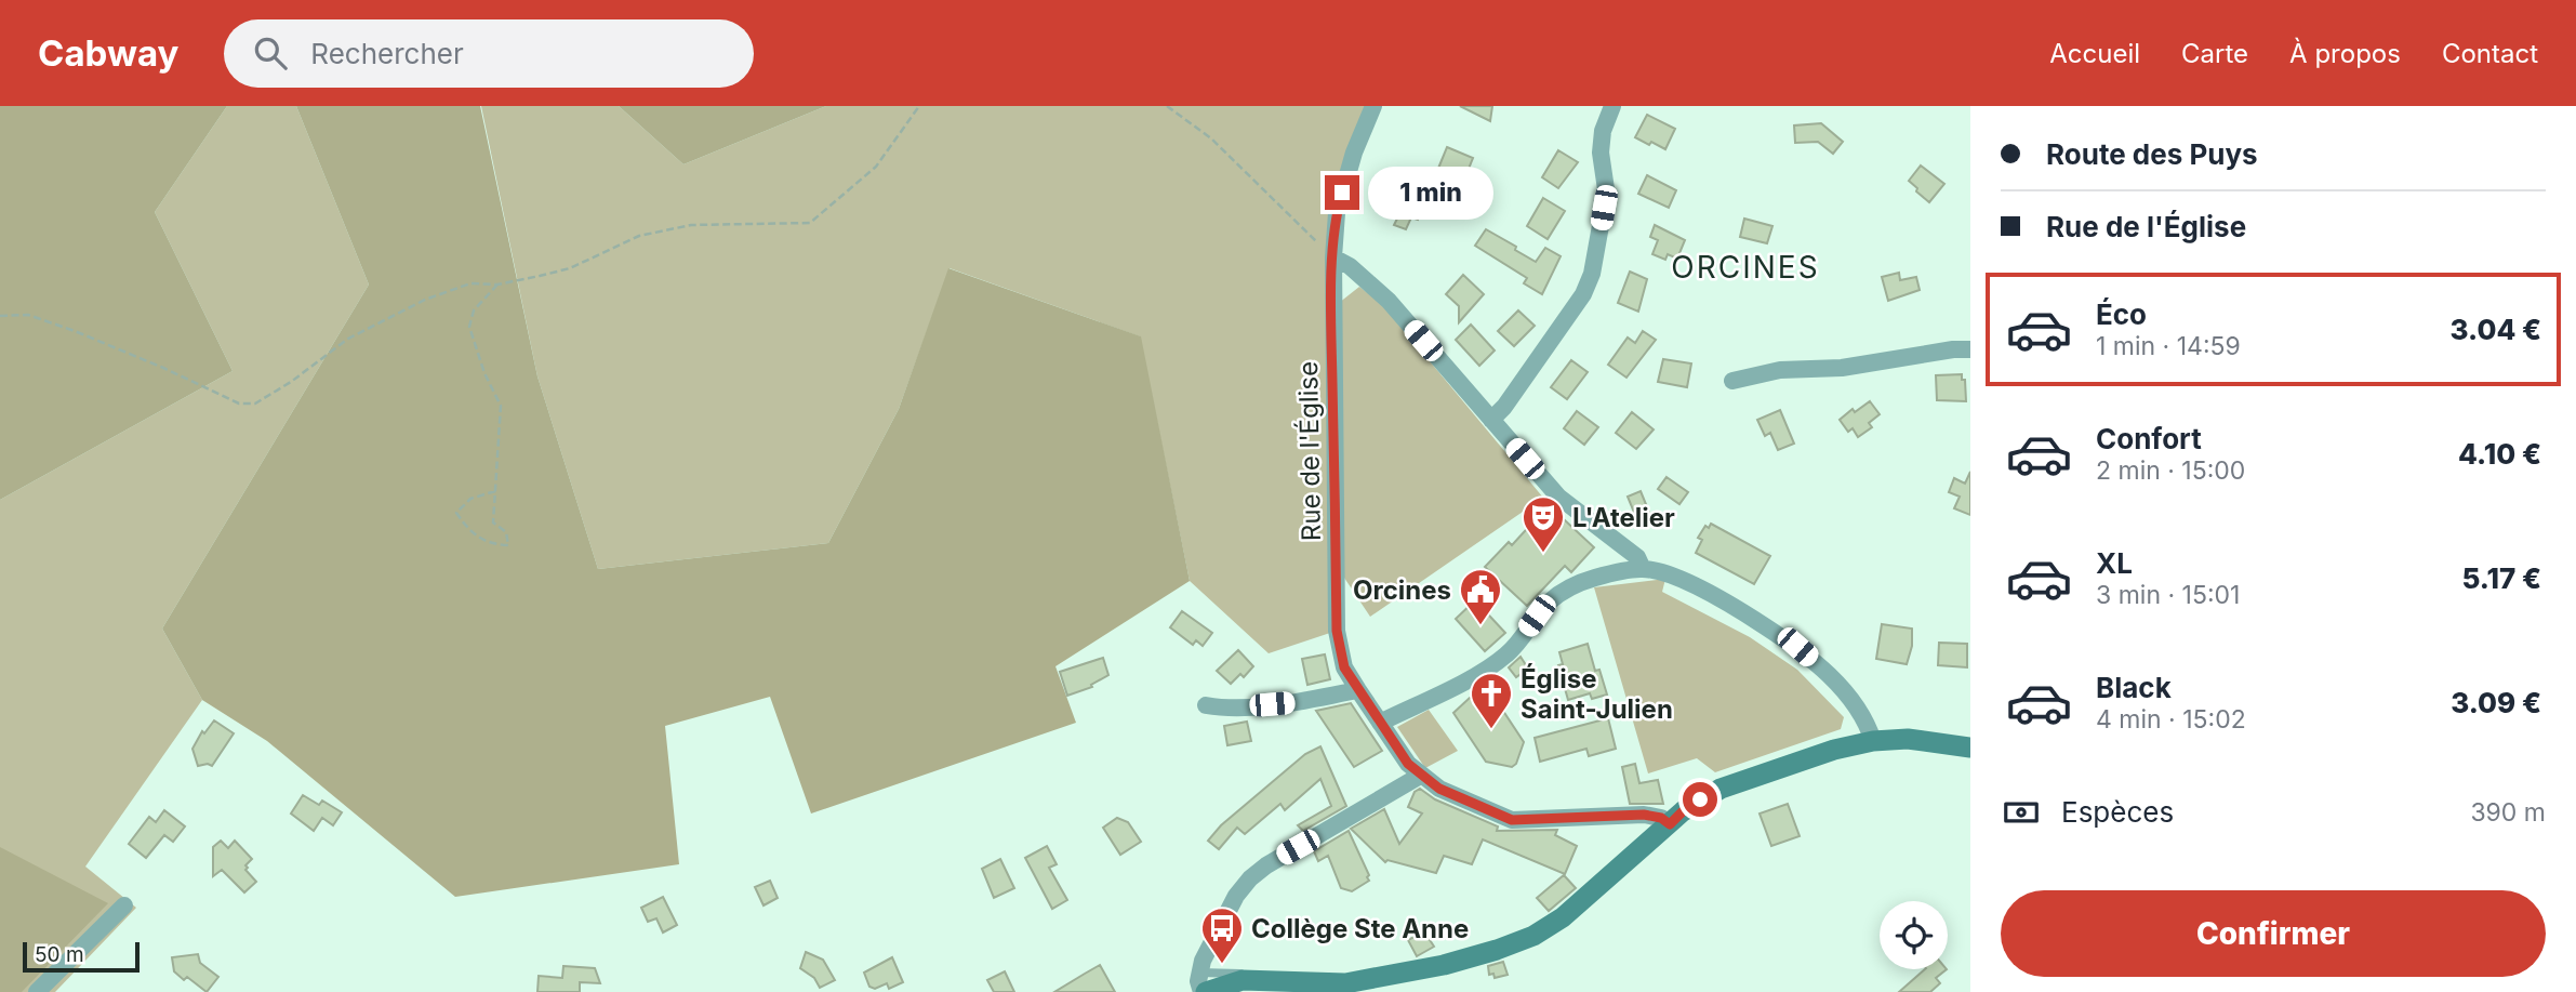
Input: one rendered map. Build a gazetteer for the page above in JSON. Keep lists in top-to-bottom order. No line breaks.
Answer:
{"streets":{"street":["Rue de l'Église"]},"districts":["ORCINES"],"places":{"theatre":["L'Atelier"],"public building":["Orcines"],"church":["Église Saint-Julien"],"bus stop":["Collège Ste Anne"]},"scale_bar":"50 m","page":{"header":"Cabway","search":"Rechercher","nav":["Accueil","Carte","À propos","Contact"],"banner":["Route des Puys","Rue de l'Église"],"bubble":"1 min","list":[{"name":"Éco","note":"1 min · 14:59","value":"3.04 €"},{"name":"Confort","note":"2 min · 15:00","value":"4.10 €"},{"name":"XL","note":"3 min · 15:01","value":"5.17 €"},{"name":"Black","note":"4 min · 15:02","value":"3.09 €"}],"pay":["Espèces","390 m"],"buttons":"Confirmer","scale":"50 m"}}
